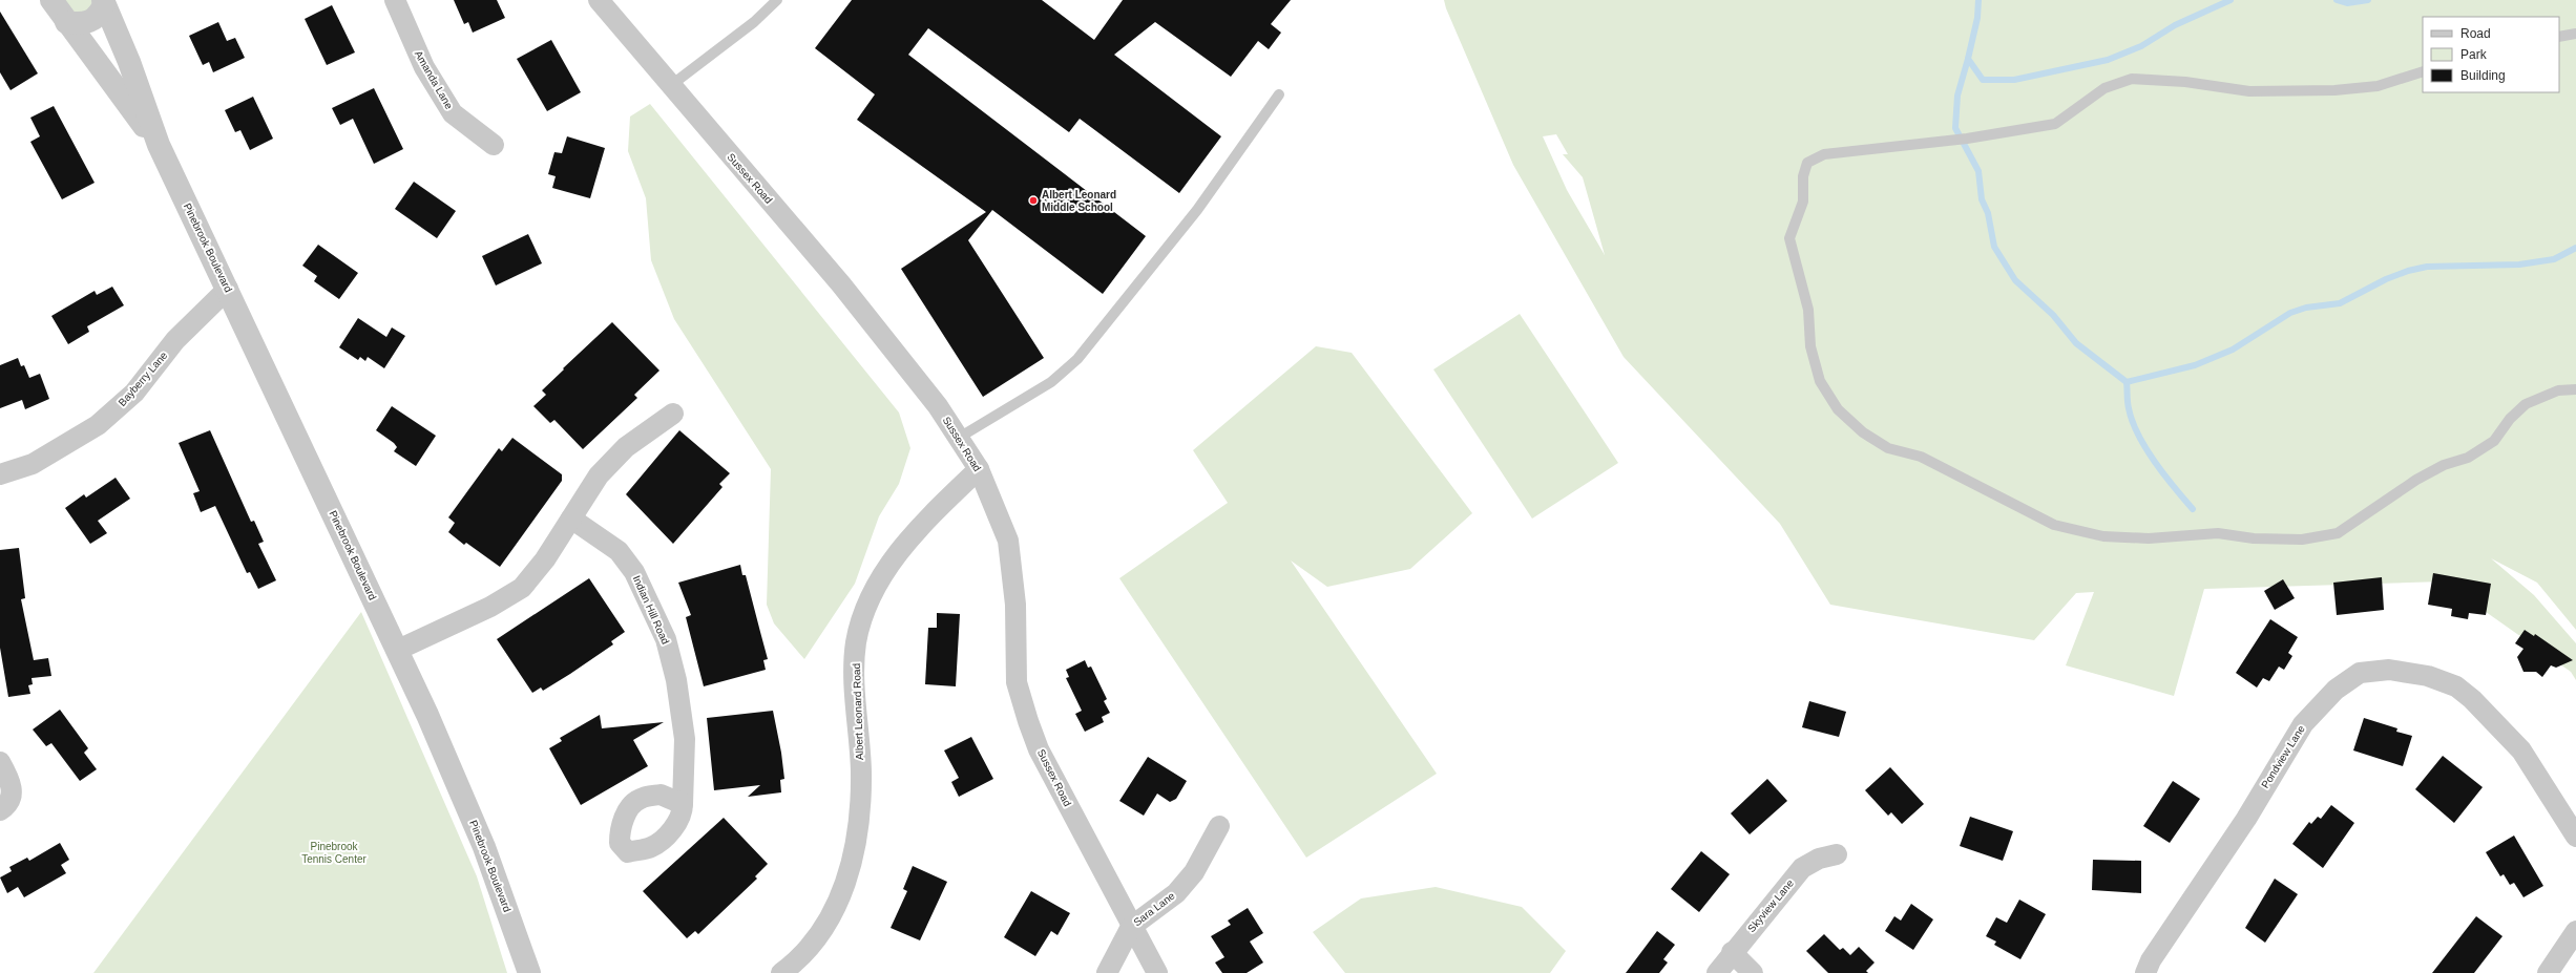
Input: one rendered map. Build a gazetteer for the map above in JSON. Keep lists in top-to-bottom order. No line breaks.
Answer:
{"streets":{"street":["Amanda Lane","Sussex Road","Pinebrook Boulevard","Bayberry Lane","Indian Hill Road","Albert Leonard Road","Pondview Lane","Skyview Lane","Sara Lane"]},"crossings":[["Sussex Road","Albert Leonard Road"],["Sussex Road","Sara Lane"],["Pinebrook Boulevard","Bayberry Lane"]],"parks":["Pinebrook Tennis Center"],"places":["Albert Leonard Middle School"],"legend":["Road","Park","Building"]}
